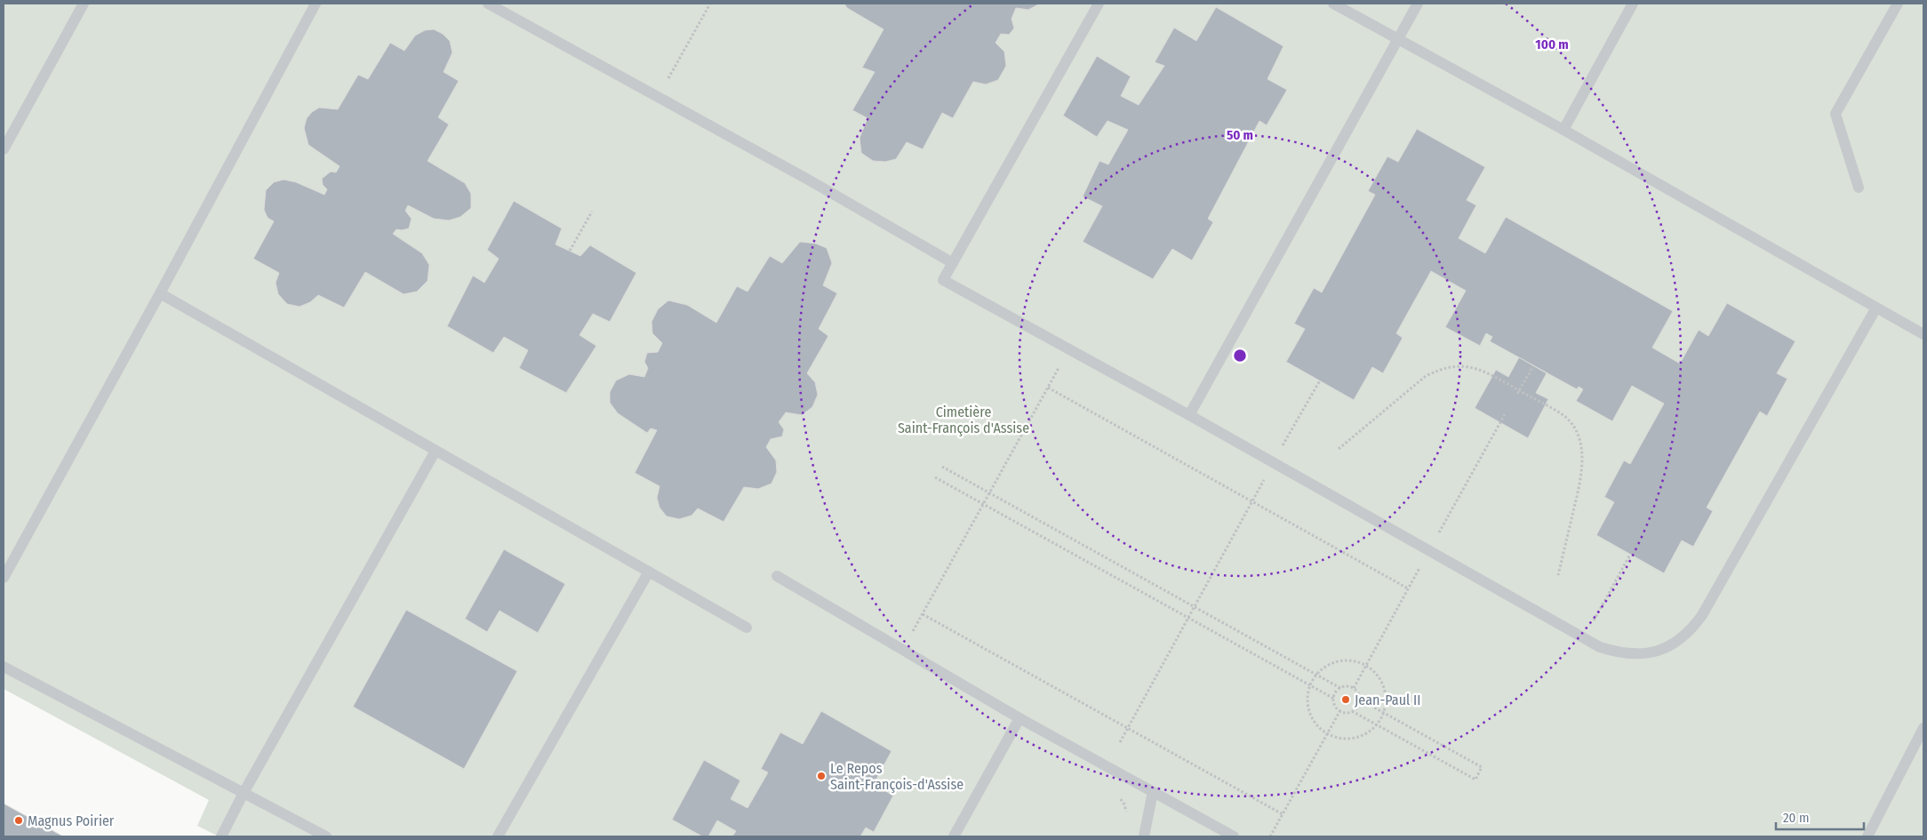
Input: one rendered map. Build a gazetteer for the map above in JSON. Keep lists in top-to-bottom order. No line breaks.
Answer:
{"parks":["Cimetière Saint-François d'Assise"],"places":["Jean-Paul II","Le Repos Saint-François-d'Assise","Magnus Poirier"],"scale_bar":"20 m","rings":["100 m","50 m"]}
